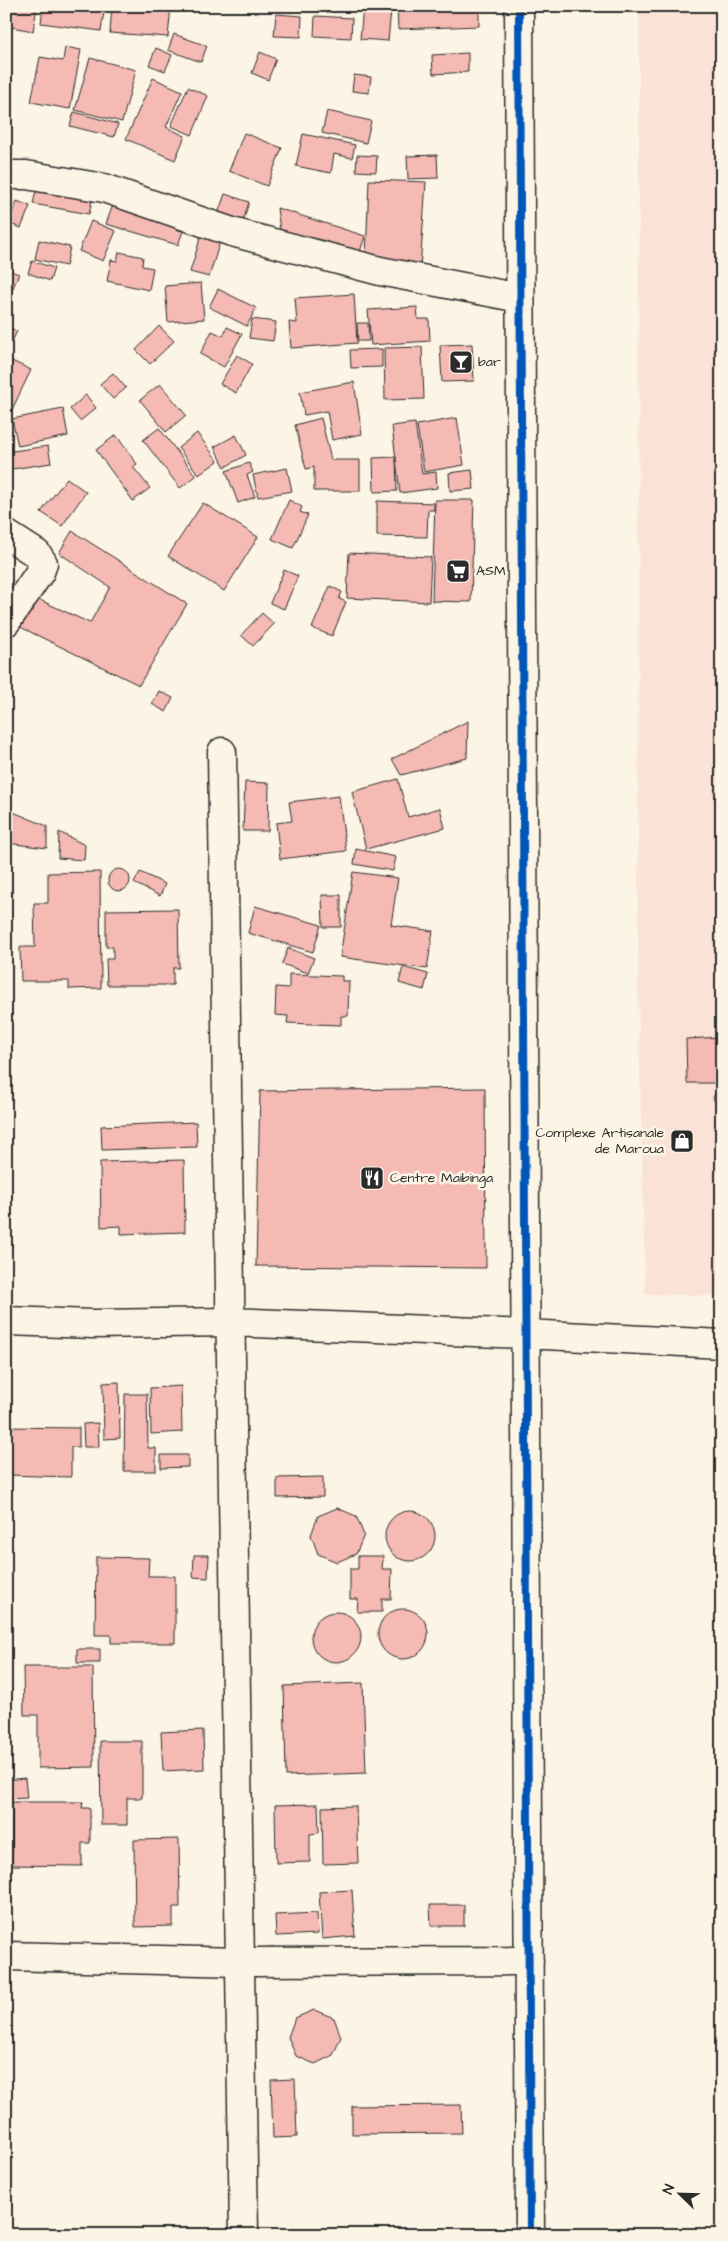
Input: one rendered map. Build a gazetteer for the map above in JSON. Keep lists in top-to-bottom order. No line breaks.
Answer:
{"places":{"bar":["bar"],"supermarket":["ASM"],"shop":["Complexe Artisanale de Maroua"],"restaurant":["Centre Maibinga"]},"north":"top left"}
